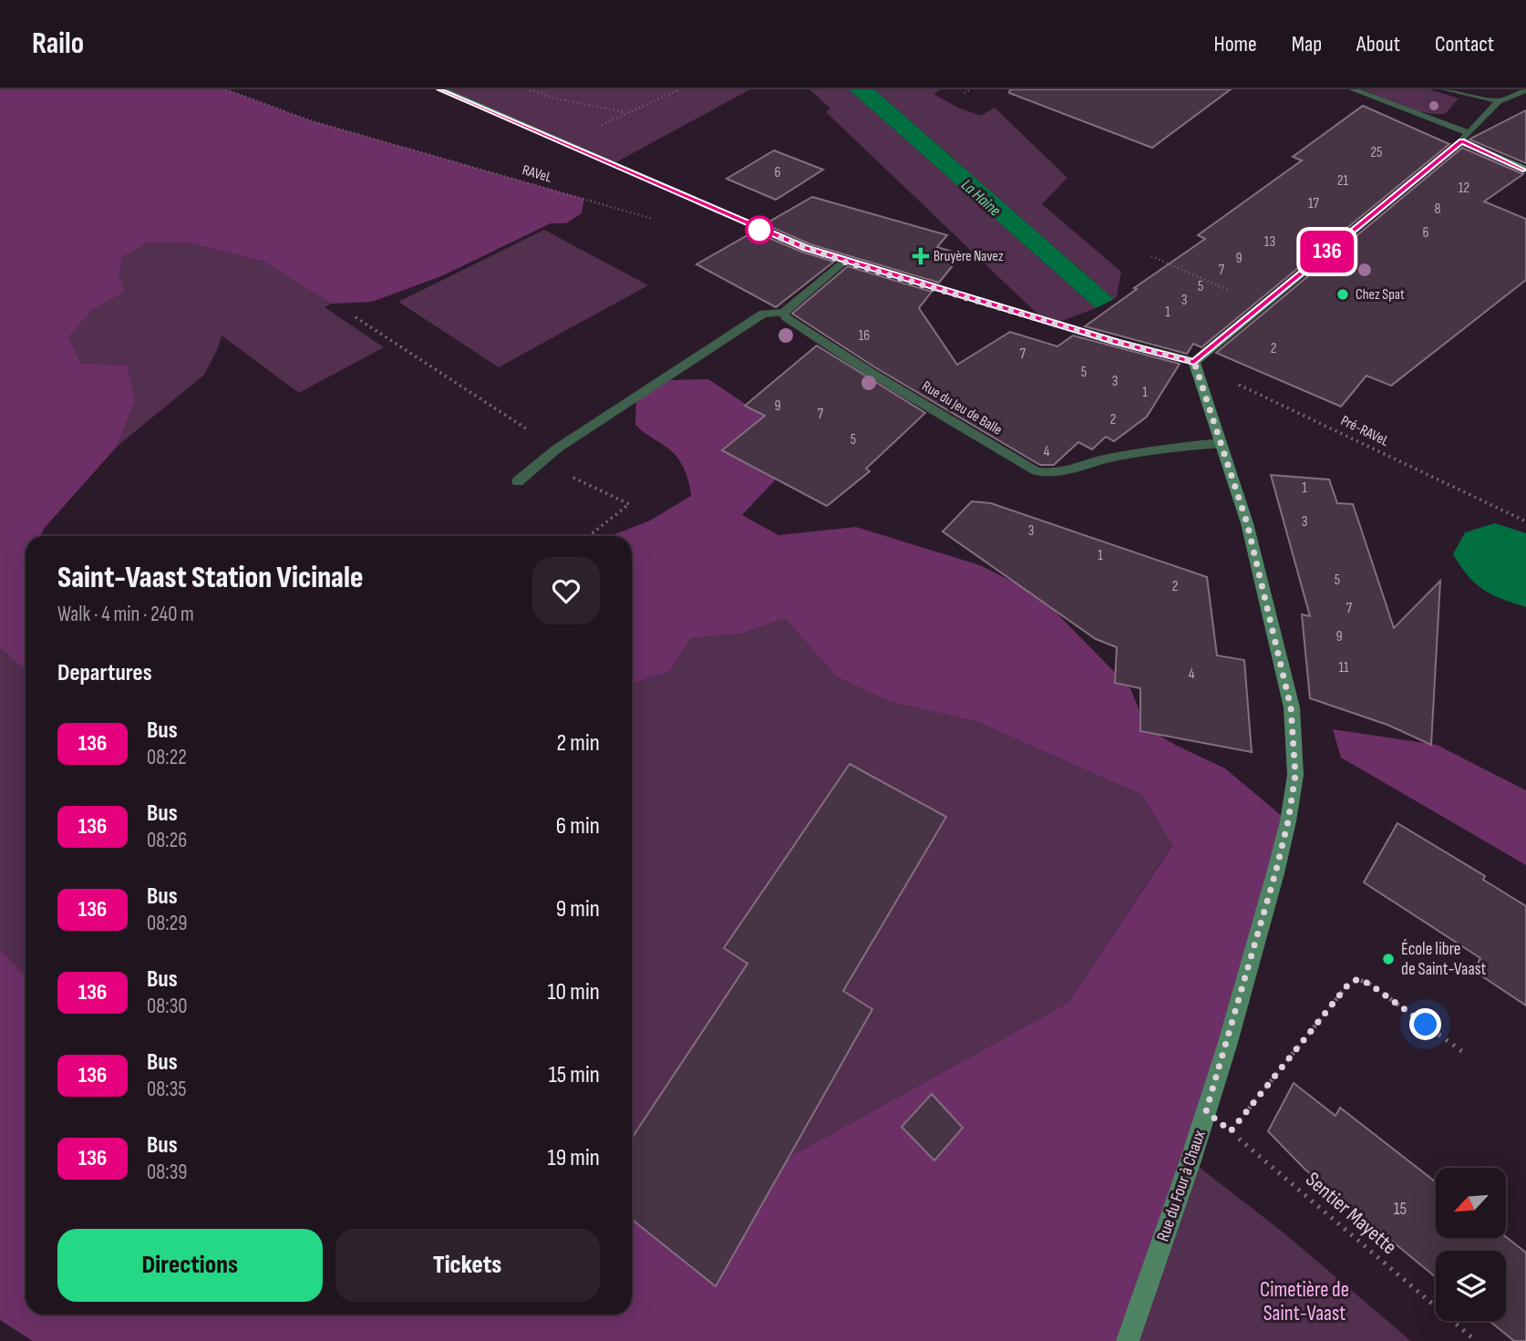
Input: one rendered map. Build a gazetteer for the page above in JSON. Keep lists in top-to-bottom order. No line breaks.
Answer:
{"streets":{"street":["Rue du Jeu de Balle","Rue du Four à Chaux"],"path":["RAVeL","Pré-RAVeL","Sentier Mayette"]},"crossings":[["Rue du Jeu de Balle","Rue du Four à Chaux"],["Pré-RAVeL","Rue du Four à Chaux"],["Rue du Four à Chaux","Sentier Mayette"]],"water":["La Haine"],"parks":["Cimetière de Saint-Vaast"],"places":{"health":["Bruyère Navez"],"other":["Chez Spat","École libre de Saint-Vaast"]},"lines":["bus line 136"],"house_numbers":["25","6","21","12","17","8","6","13","9","7","5","3","1","16","2","7","5","3","1","9","7","2","5","4","1","3","3","1","5","2","7","9","11","4","15"],"north":"bottom left","page":{"header":"Railo","nav":["Home","Map","About","Contact"],"on_map":"136","heading":[["Saint-Vaast Station Vicinale","Walk · 4 min · 240 m"],"Departures"],"list":[{"mark":"136","name":"Bus","note":"08:22","value":"2 min"},{"mark":"136","name":"Bus","note":"08:26","value":"6 min"},{"mark":"136","name":"Bus","note":"08:29","value":"9 min"},{"mark":"136","name":"Bus","note":"08:30","value":"10 min"},{"mark":"136","name":"Bus","note":"08:35","value":"15 min"},{"mark":"136","name":"Bus","note":"08:39","value":"19 min"}],"buttons":["Directions","Tickets"]}}
